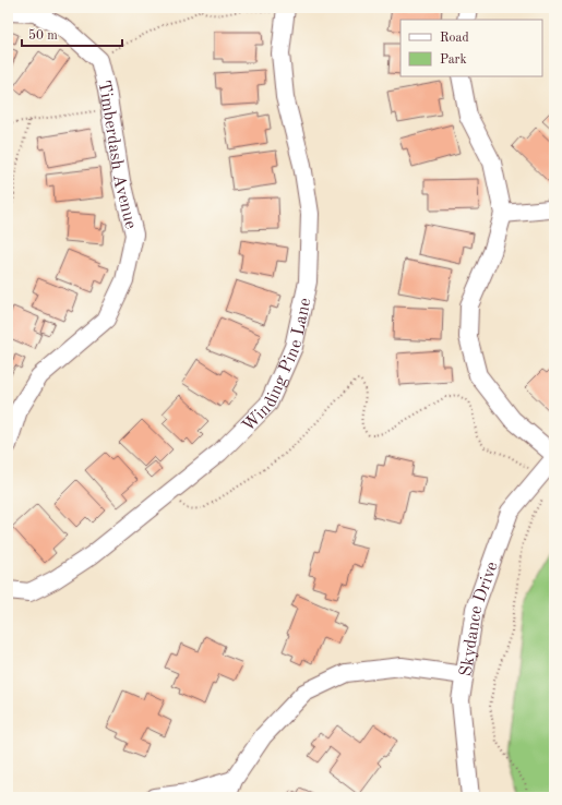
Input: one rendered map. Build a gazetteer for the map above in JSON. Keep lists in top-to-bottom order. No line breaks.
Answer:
{"streets":{"street":["Timberdash Avenue","Winding Pine Lane","Skydance Drive"]},"legend":["Road","Park"],"scale_bar":"50 m"}
